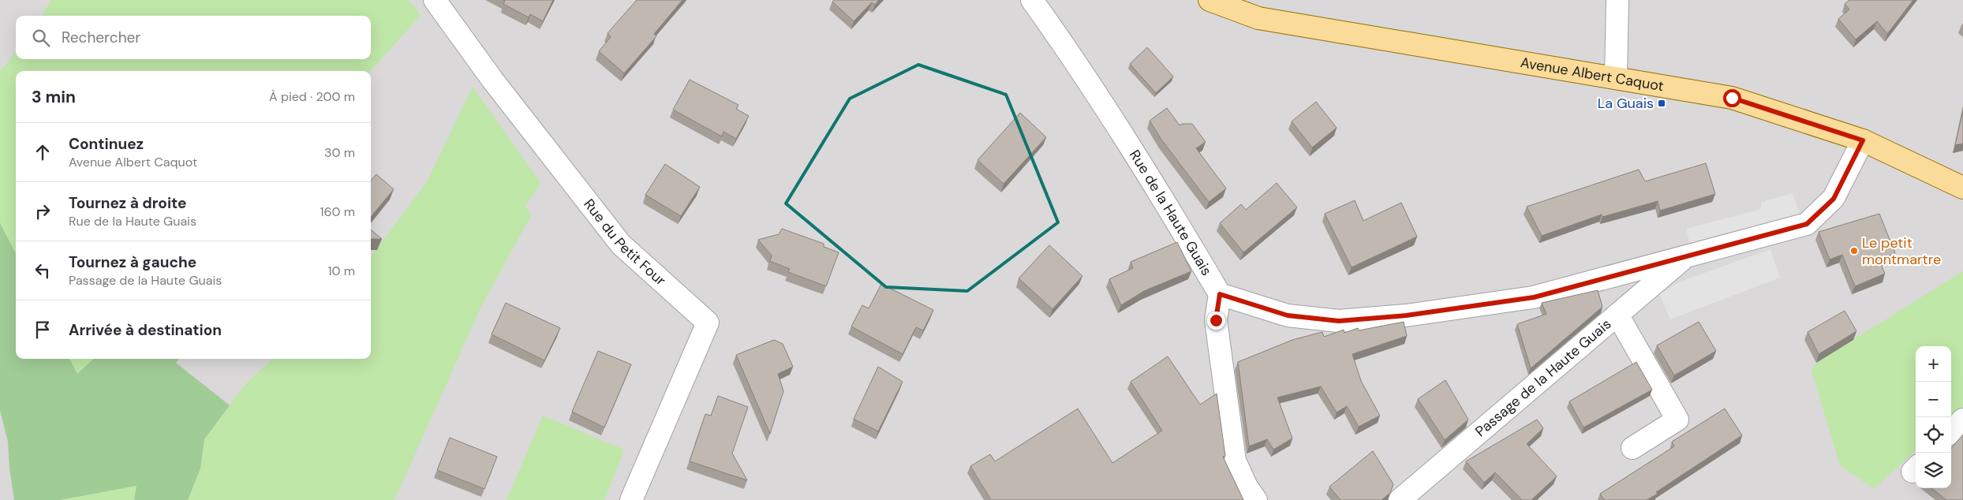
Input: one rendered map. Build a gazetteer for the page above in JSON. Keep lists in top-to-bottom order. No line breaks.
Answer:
{"streets":{"main road":["Avenue Albert Caquot"],"street":["Rue de la Haute Guais","Rue du Petit Four","Passage de la Haute Guais"]},"places":{"transit":["La Guais"],"other":["Le petit montmartre"]},"page":{"search":"Rechercher","heading":["3 min","À pied · 200 m"],"list":[["Continuez","Avenue Albert Caquot","30 m"],["Tournez à droite","Rue de la Haute Guais","160 m"],["Tournez à gauche","Passage de la Haute Guais","10 m"],"Arrivée à destination"],"map_buttons":["+","−"]}}
